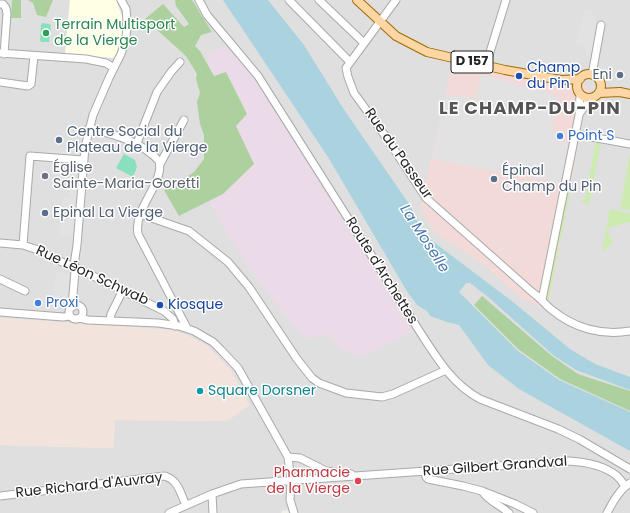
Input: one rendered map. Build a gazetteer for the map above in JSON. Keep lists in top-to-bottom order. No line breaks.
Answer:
{"streets":{"main road":["D 157"],"street":["Rue du Passeur","Route d'Archettes","Rue Léon Schwab","Rue Gilbert Grandval","Rue Richard d'Auvray"]},"crossings":[["Rue Gilbert Grandval","Rue Richard d'Auvray"]],"districts":["LE CHAMP-DU-PIN"],"water":["La Moselle"],"places":["Terrain Multisport de la Vierge","Eni","Champ du Pin","Point S","Centre Social du Plateau de la Vierge","Église Sainte-Maria-Goretti","Épinal Champ du Pin","Epinal La Vierge","Proxi","Kiosque","Square Dorsner","Pharmacie de la Vierge"]}
